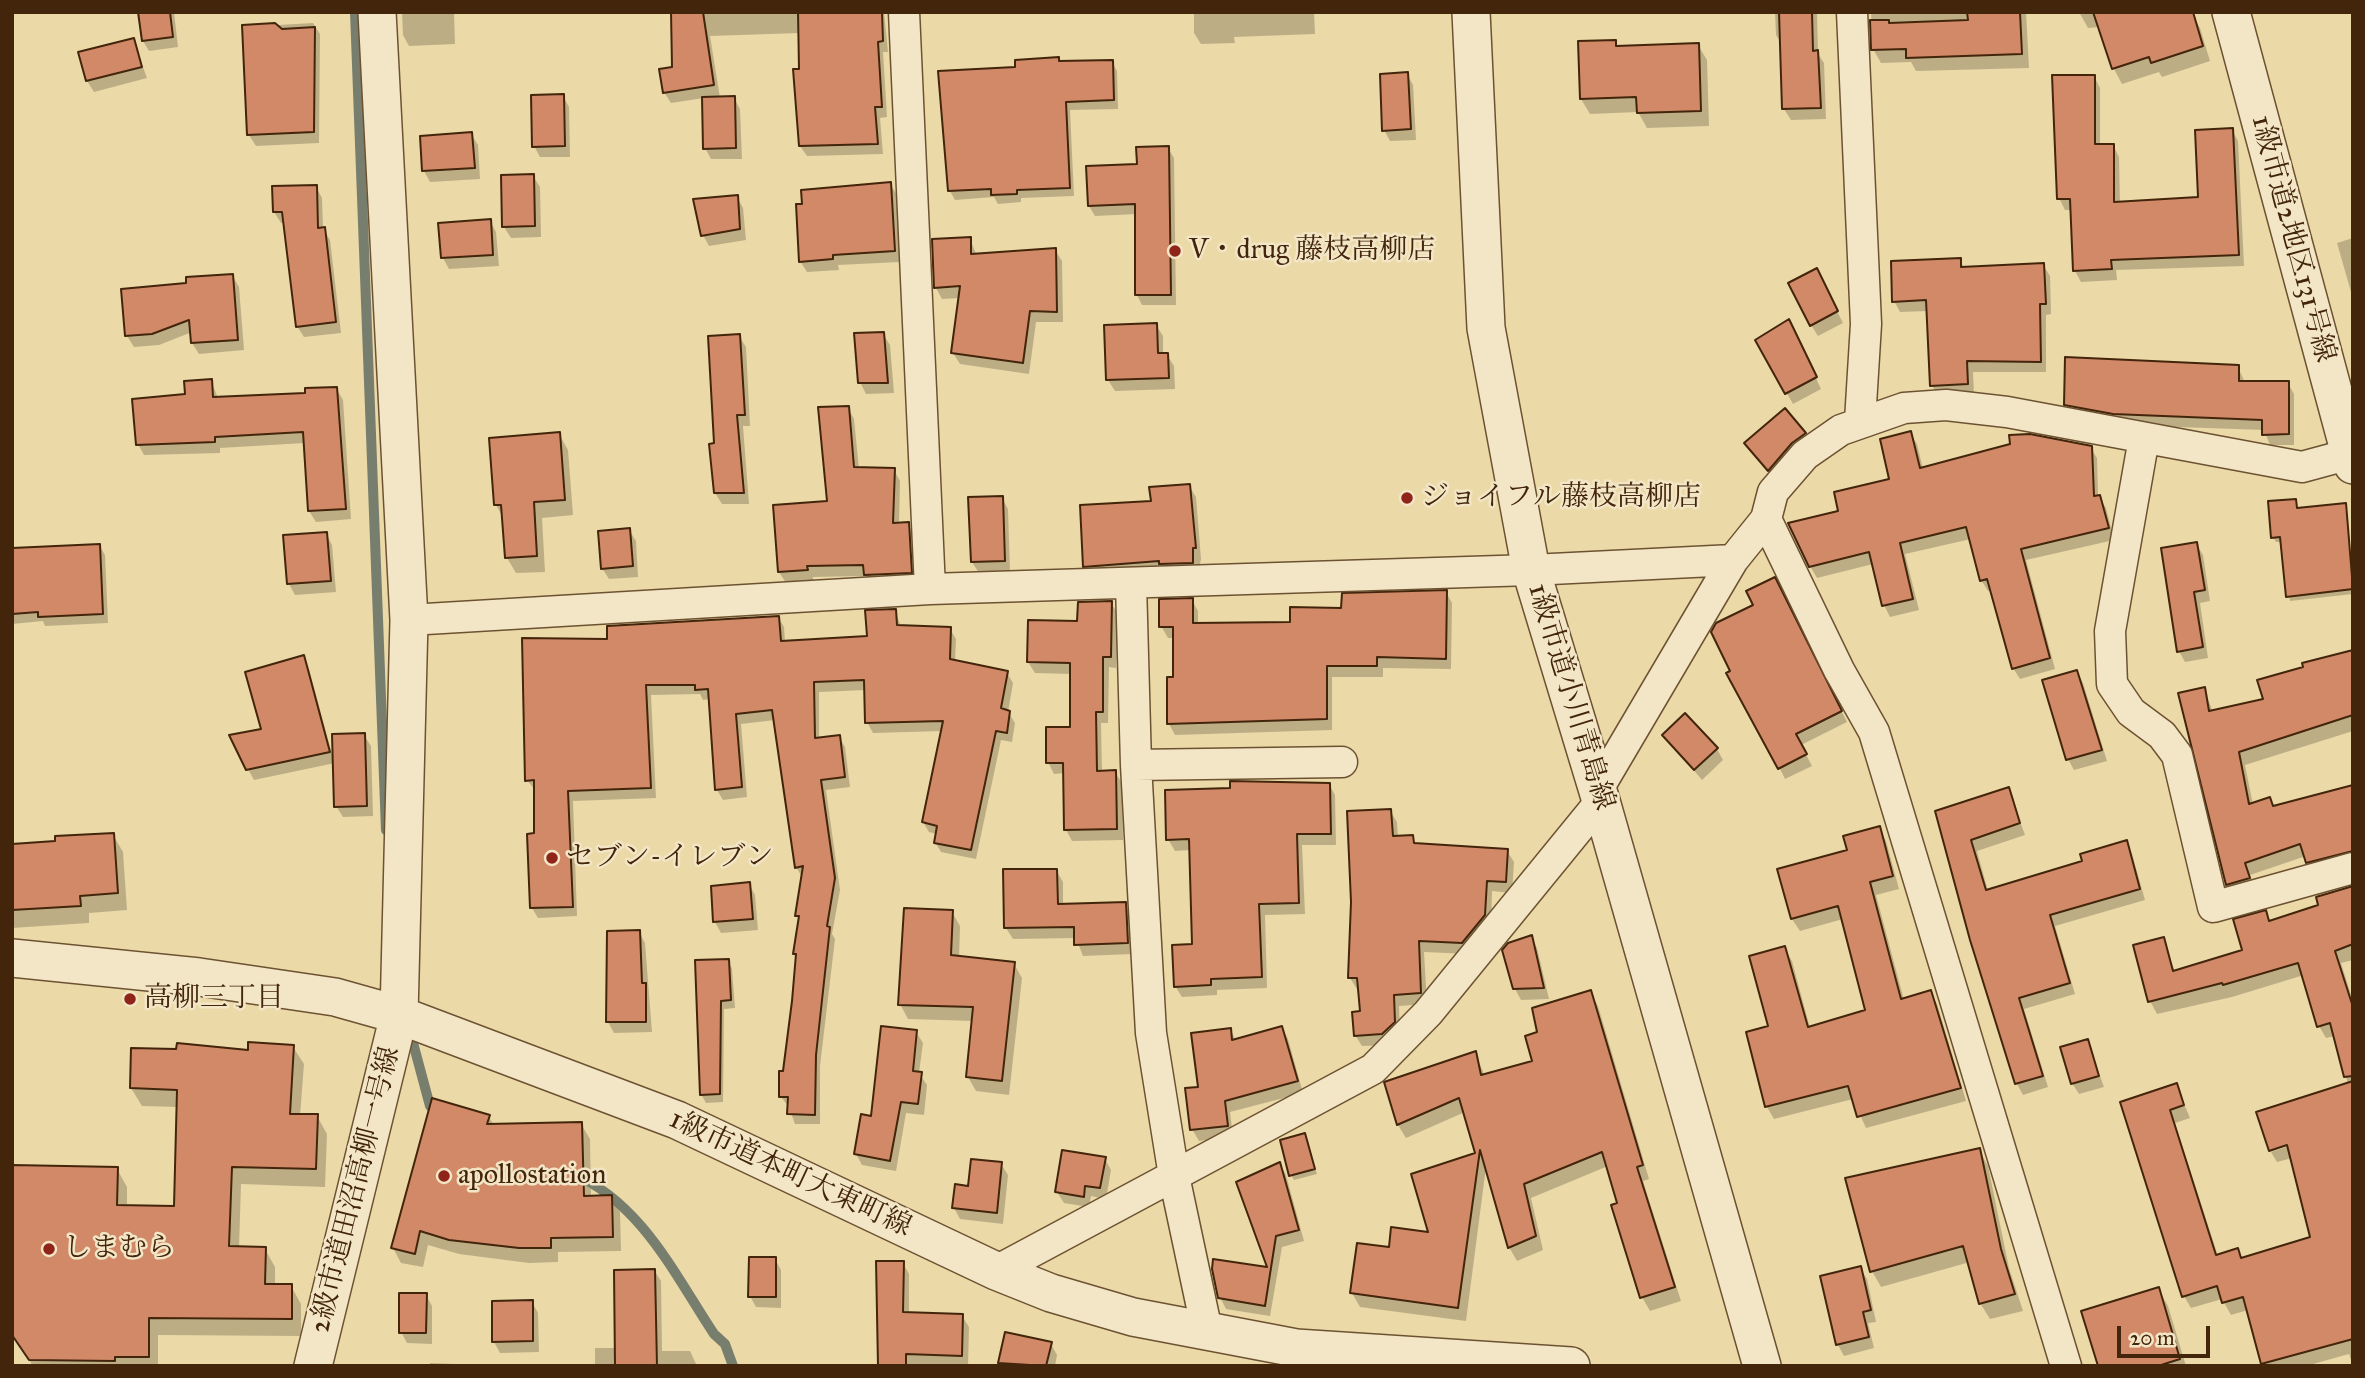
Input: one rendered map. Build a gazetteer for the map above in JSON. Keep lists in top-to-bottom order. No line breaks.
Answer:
{"streets":{"street":["1級市道2地区131号線","1級市道小川青島線","1級市道本町大東町線","2級市道田沼高柳一号線"]},"crossings":[["1級市道本町大東町線","2級市道田沼高柳一号線"]],"places":["V・drug 藤枝高柳店","ジョイフル藤枝高柳店","セブン-イレブン","高柳三丁目","apollostation","しまむら"],"scale_bar":"20 m"}
